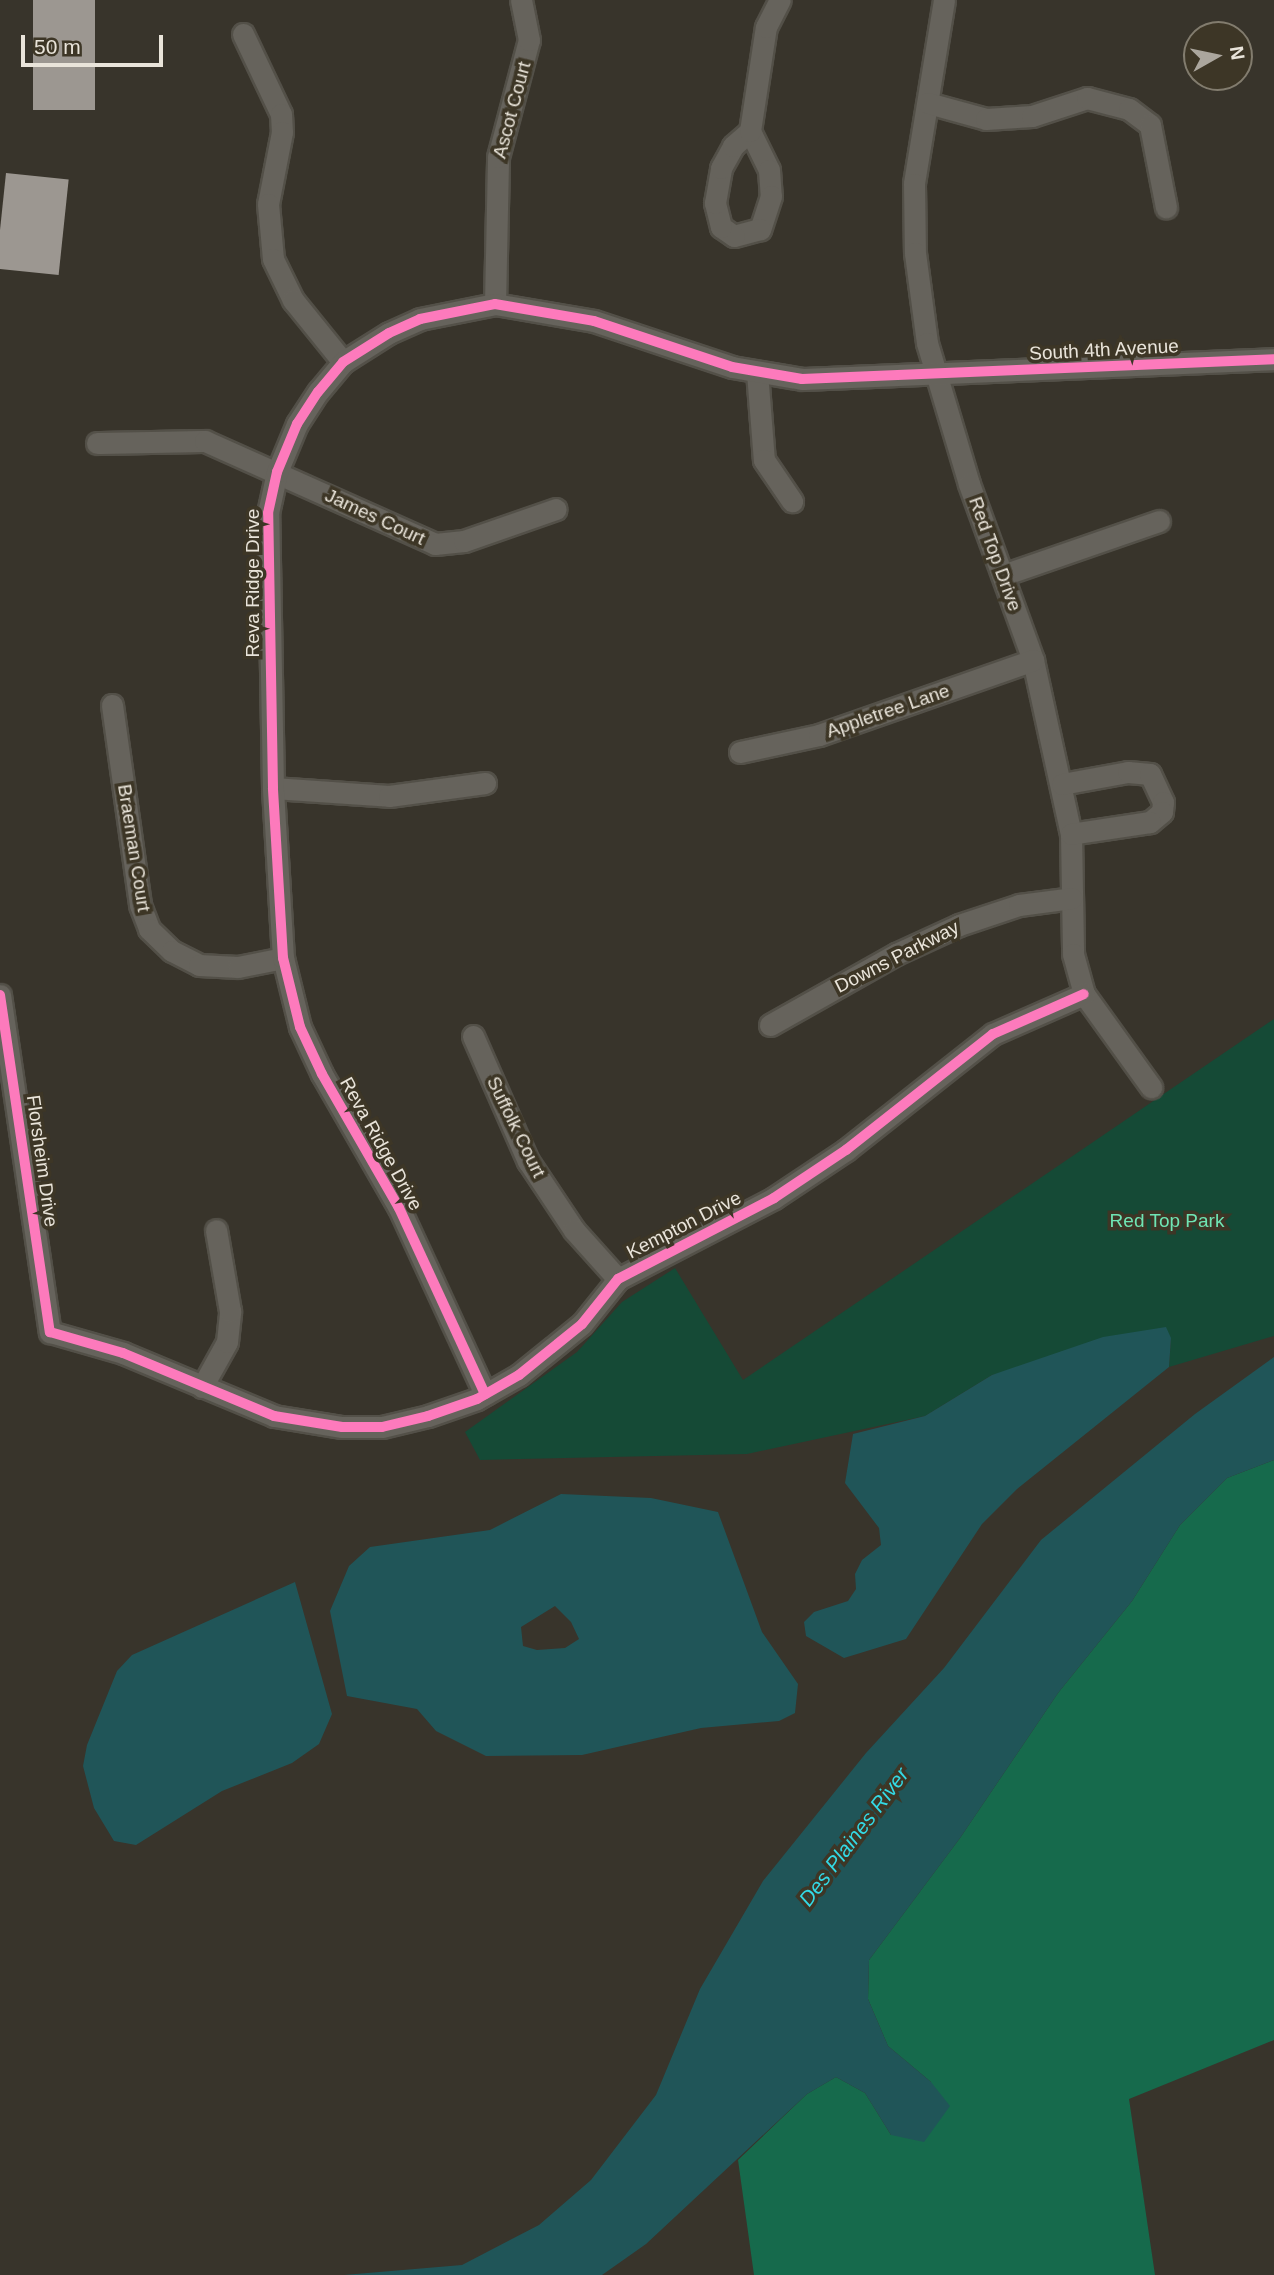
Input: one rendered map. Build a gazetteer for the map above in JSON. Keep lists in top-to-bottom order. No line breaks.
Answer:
{"streets":{"street":["Ascot Court","South 4th Avenue","James Court","Red Top Drive","Reva Ridge Drive","Appletree Lane","Braeman Court","Downs Parkway","Suffolk Court","Florsheim Drive","Kempton Drive"]},"crossings":[["Ascot Court","Reva Ridge Drive"],["South 4th Avenue","Red Top Drive"],["South 4th Avenue","Reva Ridge Drive"],["James Court","Reva Ridge Drive"],["Red Top Drive","Reva Ridge Drive"],["Red Top Drive","Appletree Lane"],["Red Top Drive","Downs Parkway"],["Red Top Drive","Kempton Drive"],["Reva Ridge Drive","Braeman Court"],["Reva Ridge Drive","Kempton Drive"],["Suffolk Court","Kempton Drive"],["Florsheim Drive","Kempton Drive"]],"water":["Des Plaines River"],"parks":["Red Top Park"],"scale_bar":"50 m","north":"right"}
